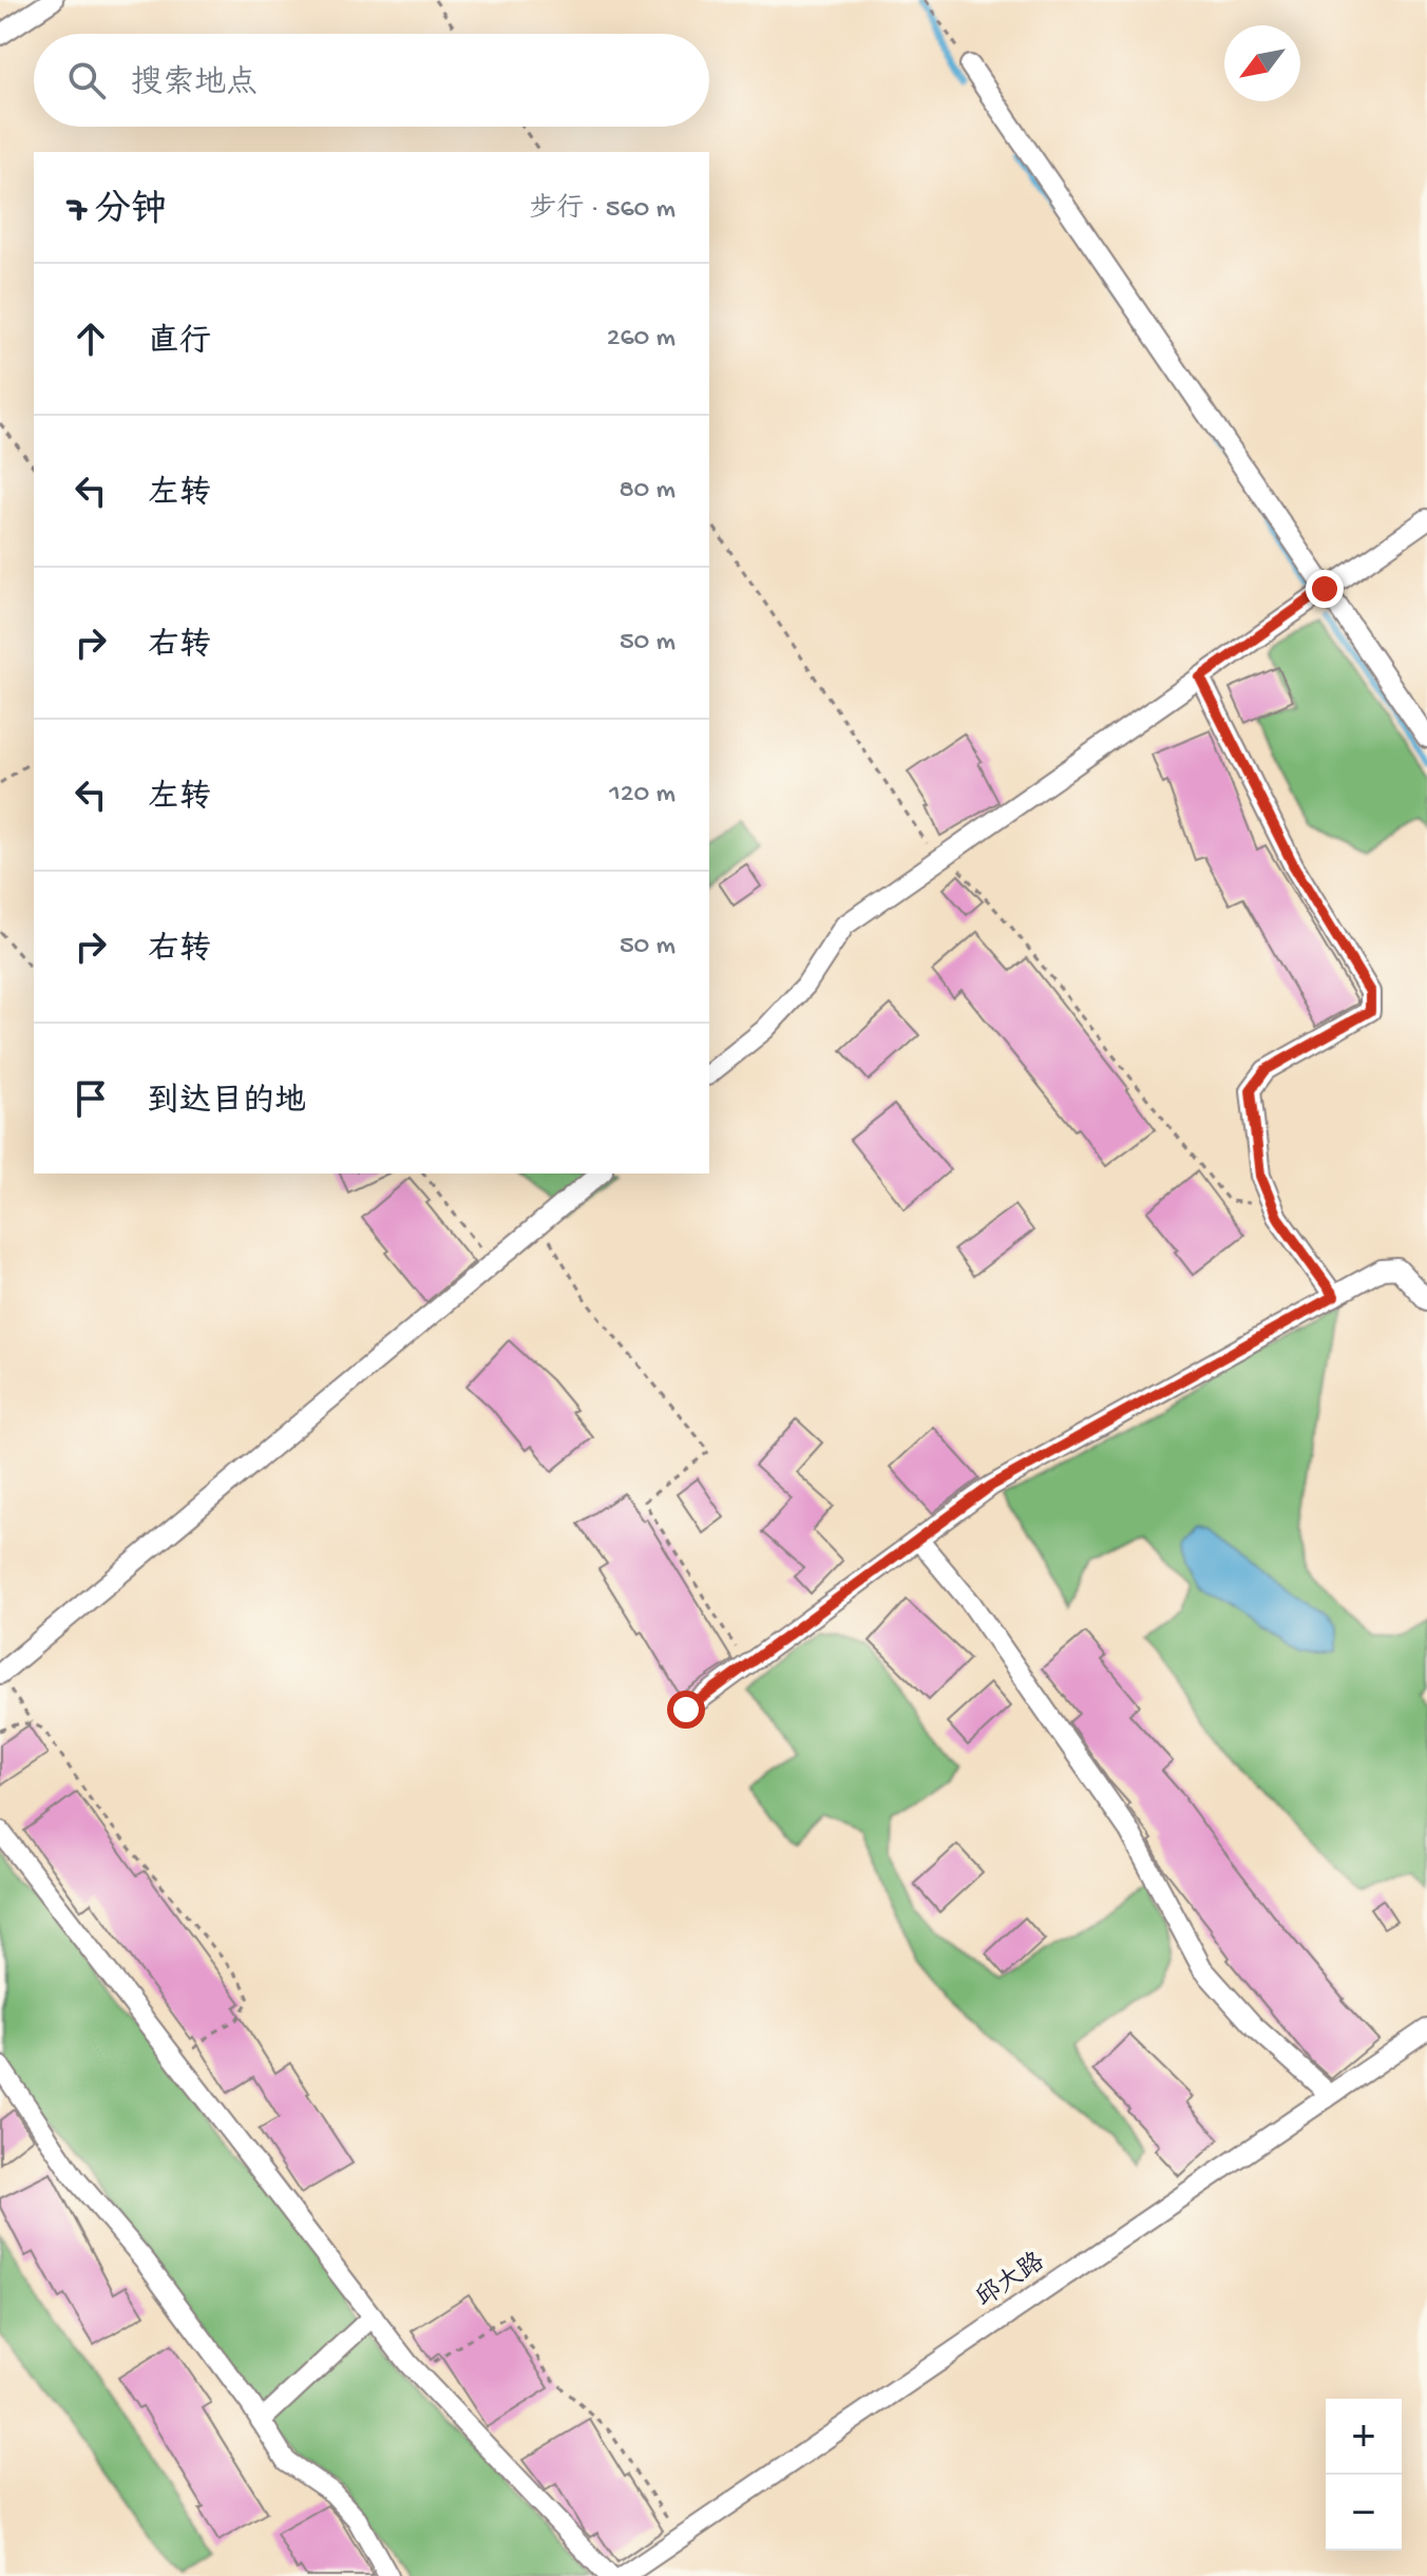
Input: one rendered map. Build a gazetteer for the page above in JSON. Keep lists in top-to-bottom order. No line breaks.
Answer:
{"streets":{"street":["邱大路"]},"north":"bottom left","page":{"search":"搜索地点","heading":["7 分钟","步行 · 560 m"],"list":[["直行","260 m"],["左转","80 m"],["右转","50 m"],["左转","120 m"],["右转","50 m"],"到达目的地"],"map_buttons":["+","−"]}}
